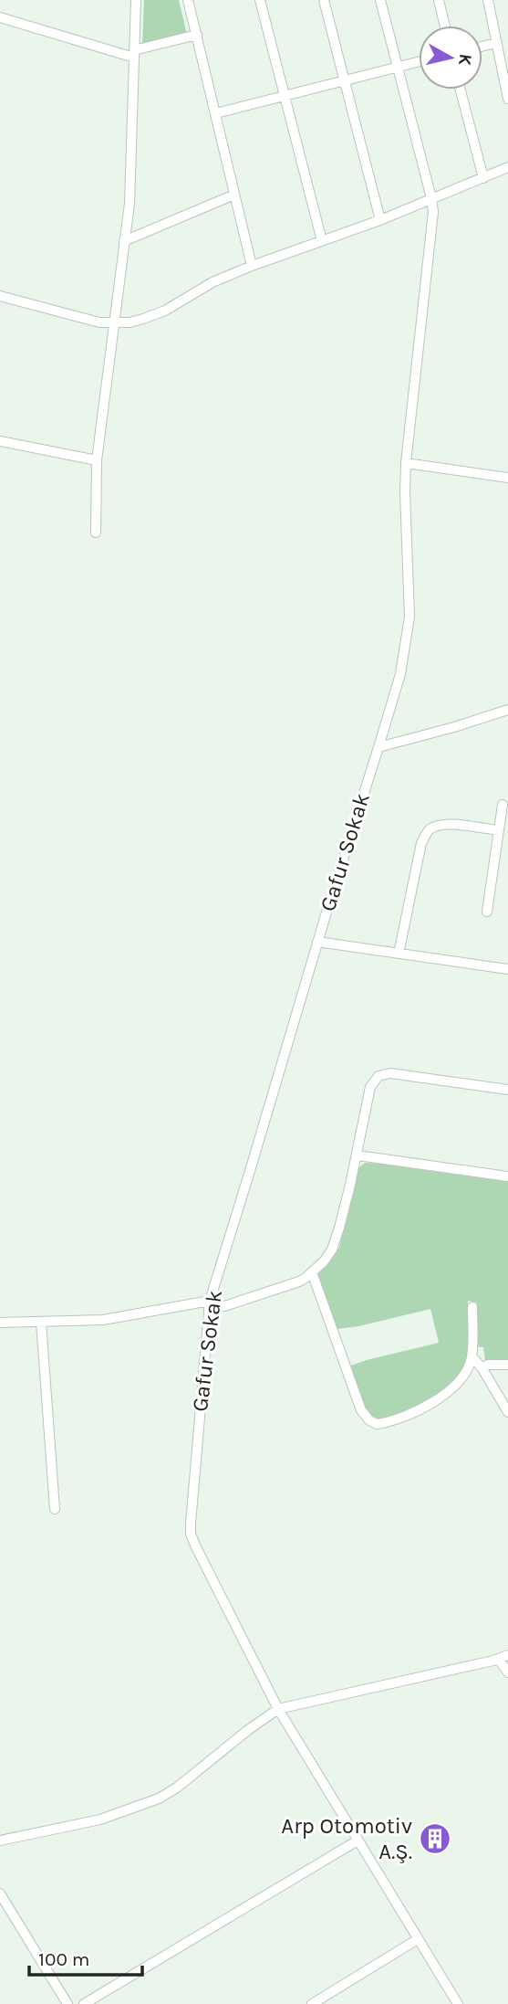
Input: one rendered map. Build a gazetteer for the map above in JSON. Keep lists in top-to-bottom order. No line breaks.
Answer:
{"streets":{"street":["Gafur Sokak"]},"places":{"building":["Arp Otomotiv A.Ş."]},"scale_bar":"100 m","north":"right"}
